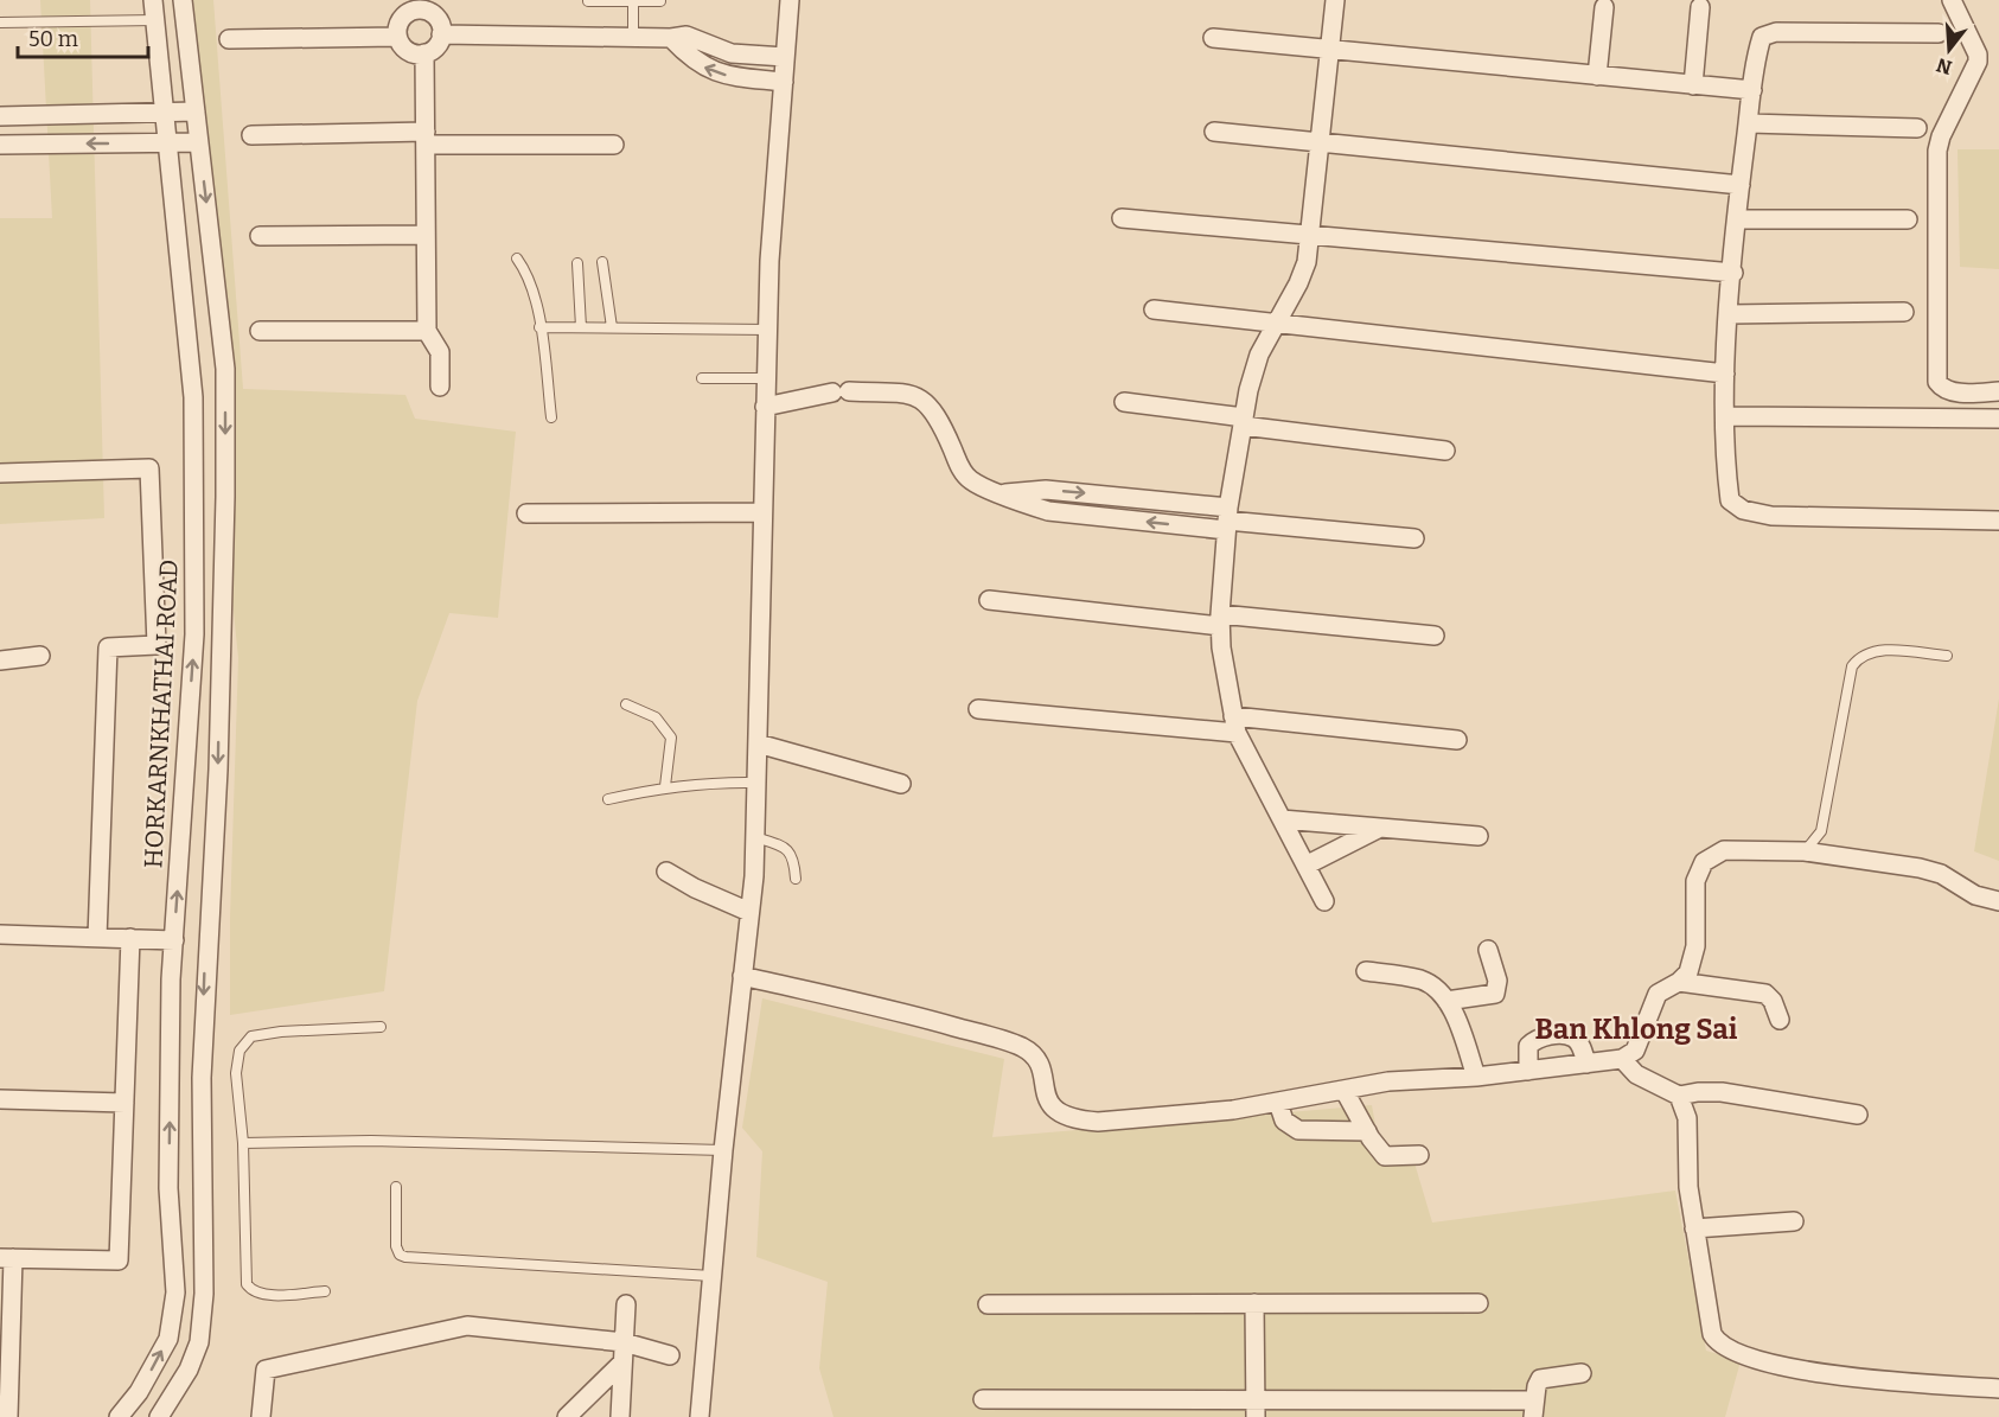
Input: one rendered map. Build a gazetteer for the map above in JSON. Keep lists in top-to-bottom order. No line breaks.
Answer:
{"streets":{"street":["HORKARNKHATHAI ROAD"]},"districts":["Ban Khlong Sai"],"scale_bar":"50 m","north":"bottom"}
